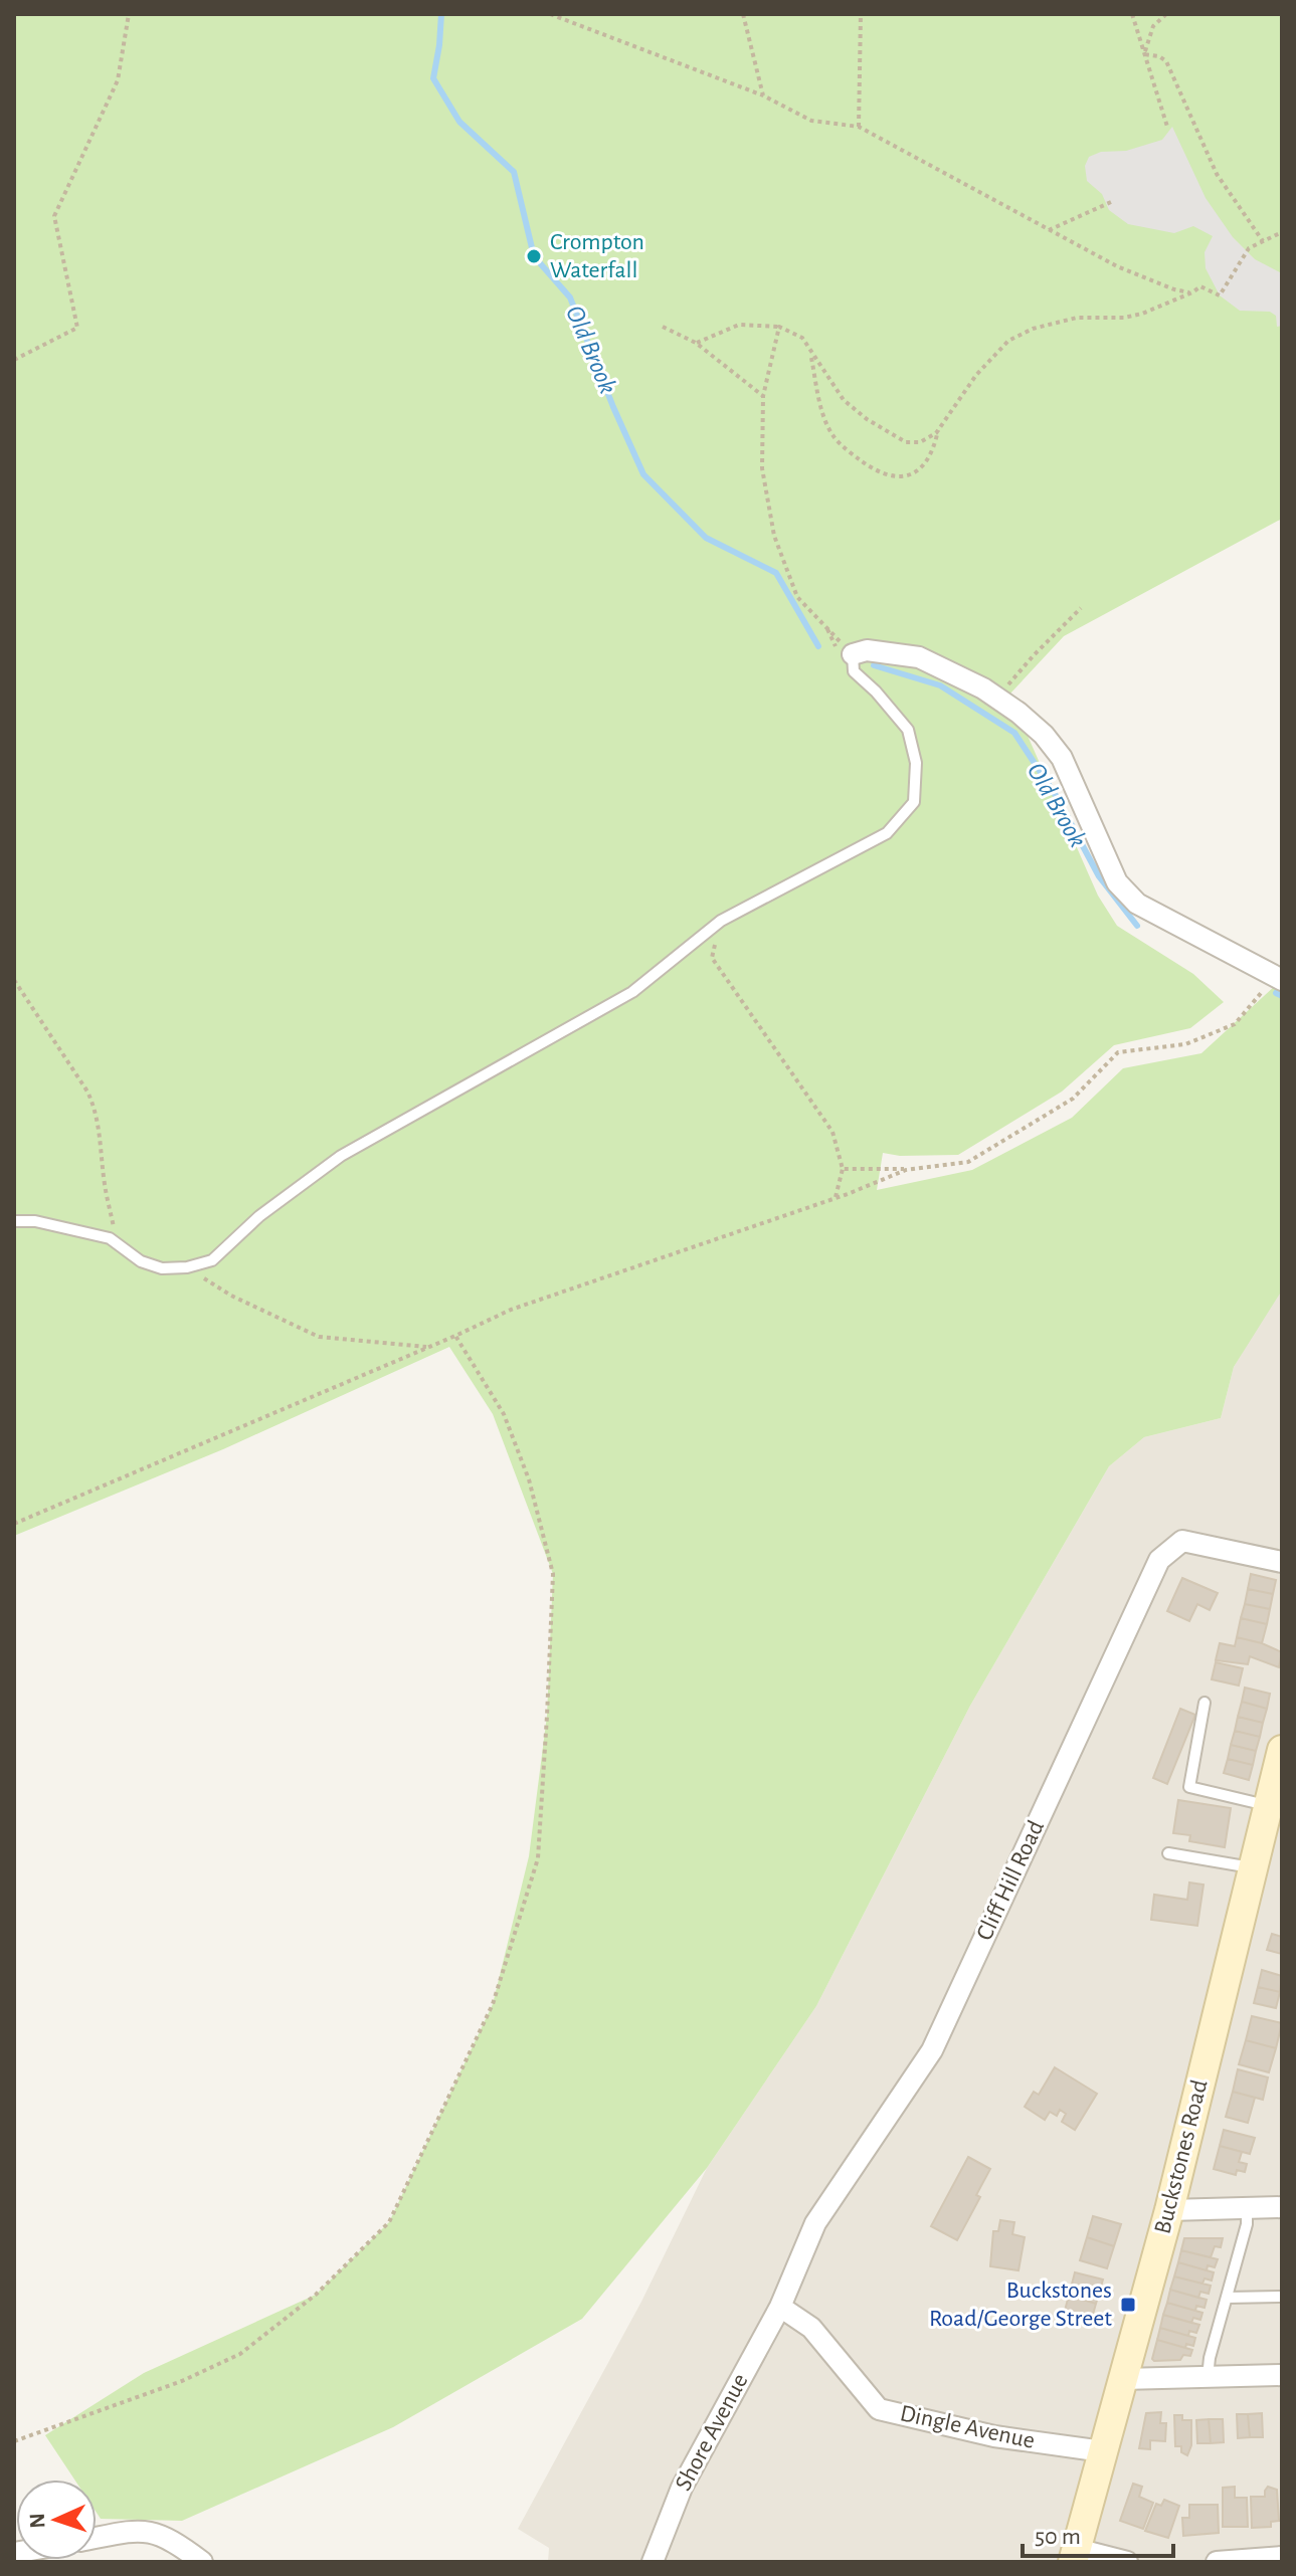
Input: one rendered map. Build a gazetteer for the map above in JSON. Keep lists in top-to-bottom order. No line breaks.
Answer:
{"streets":{"main road":["Buckstones Road"],"street":["Cliff Hill Road","Dingle Avenue","Shore Avenue"]},"crossings":[["Cliff Hill Road","Dingle Avenue"],["Cliff Hill Road","Shore Avenue"],["Buckstones Road","Dingle Avenue"],["Dingle Avenue","Shore Avenue"]],"water":["Old Brook"],"places":{"other":["Crompton Waterfall"],"transit":["Buckstones Road/George Street"]},"scale_bar":"50 m","north":"left"}
